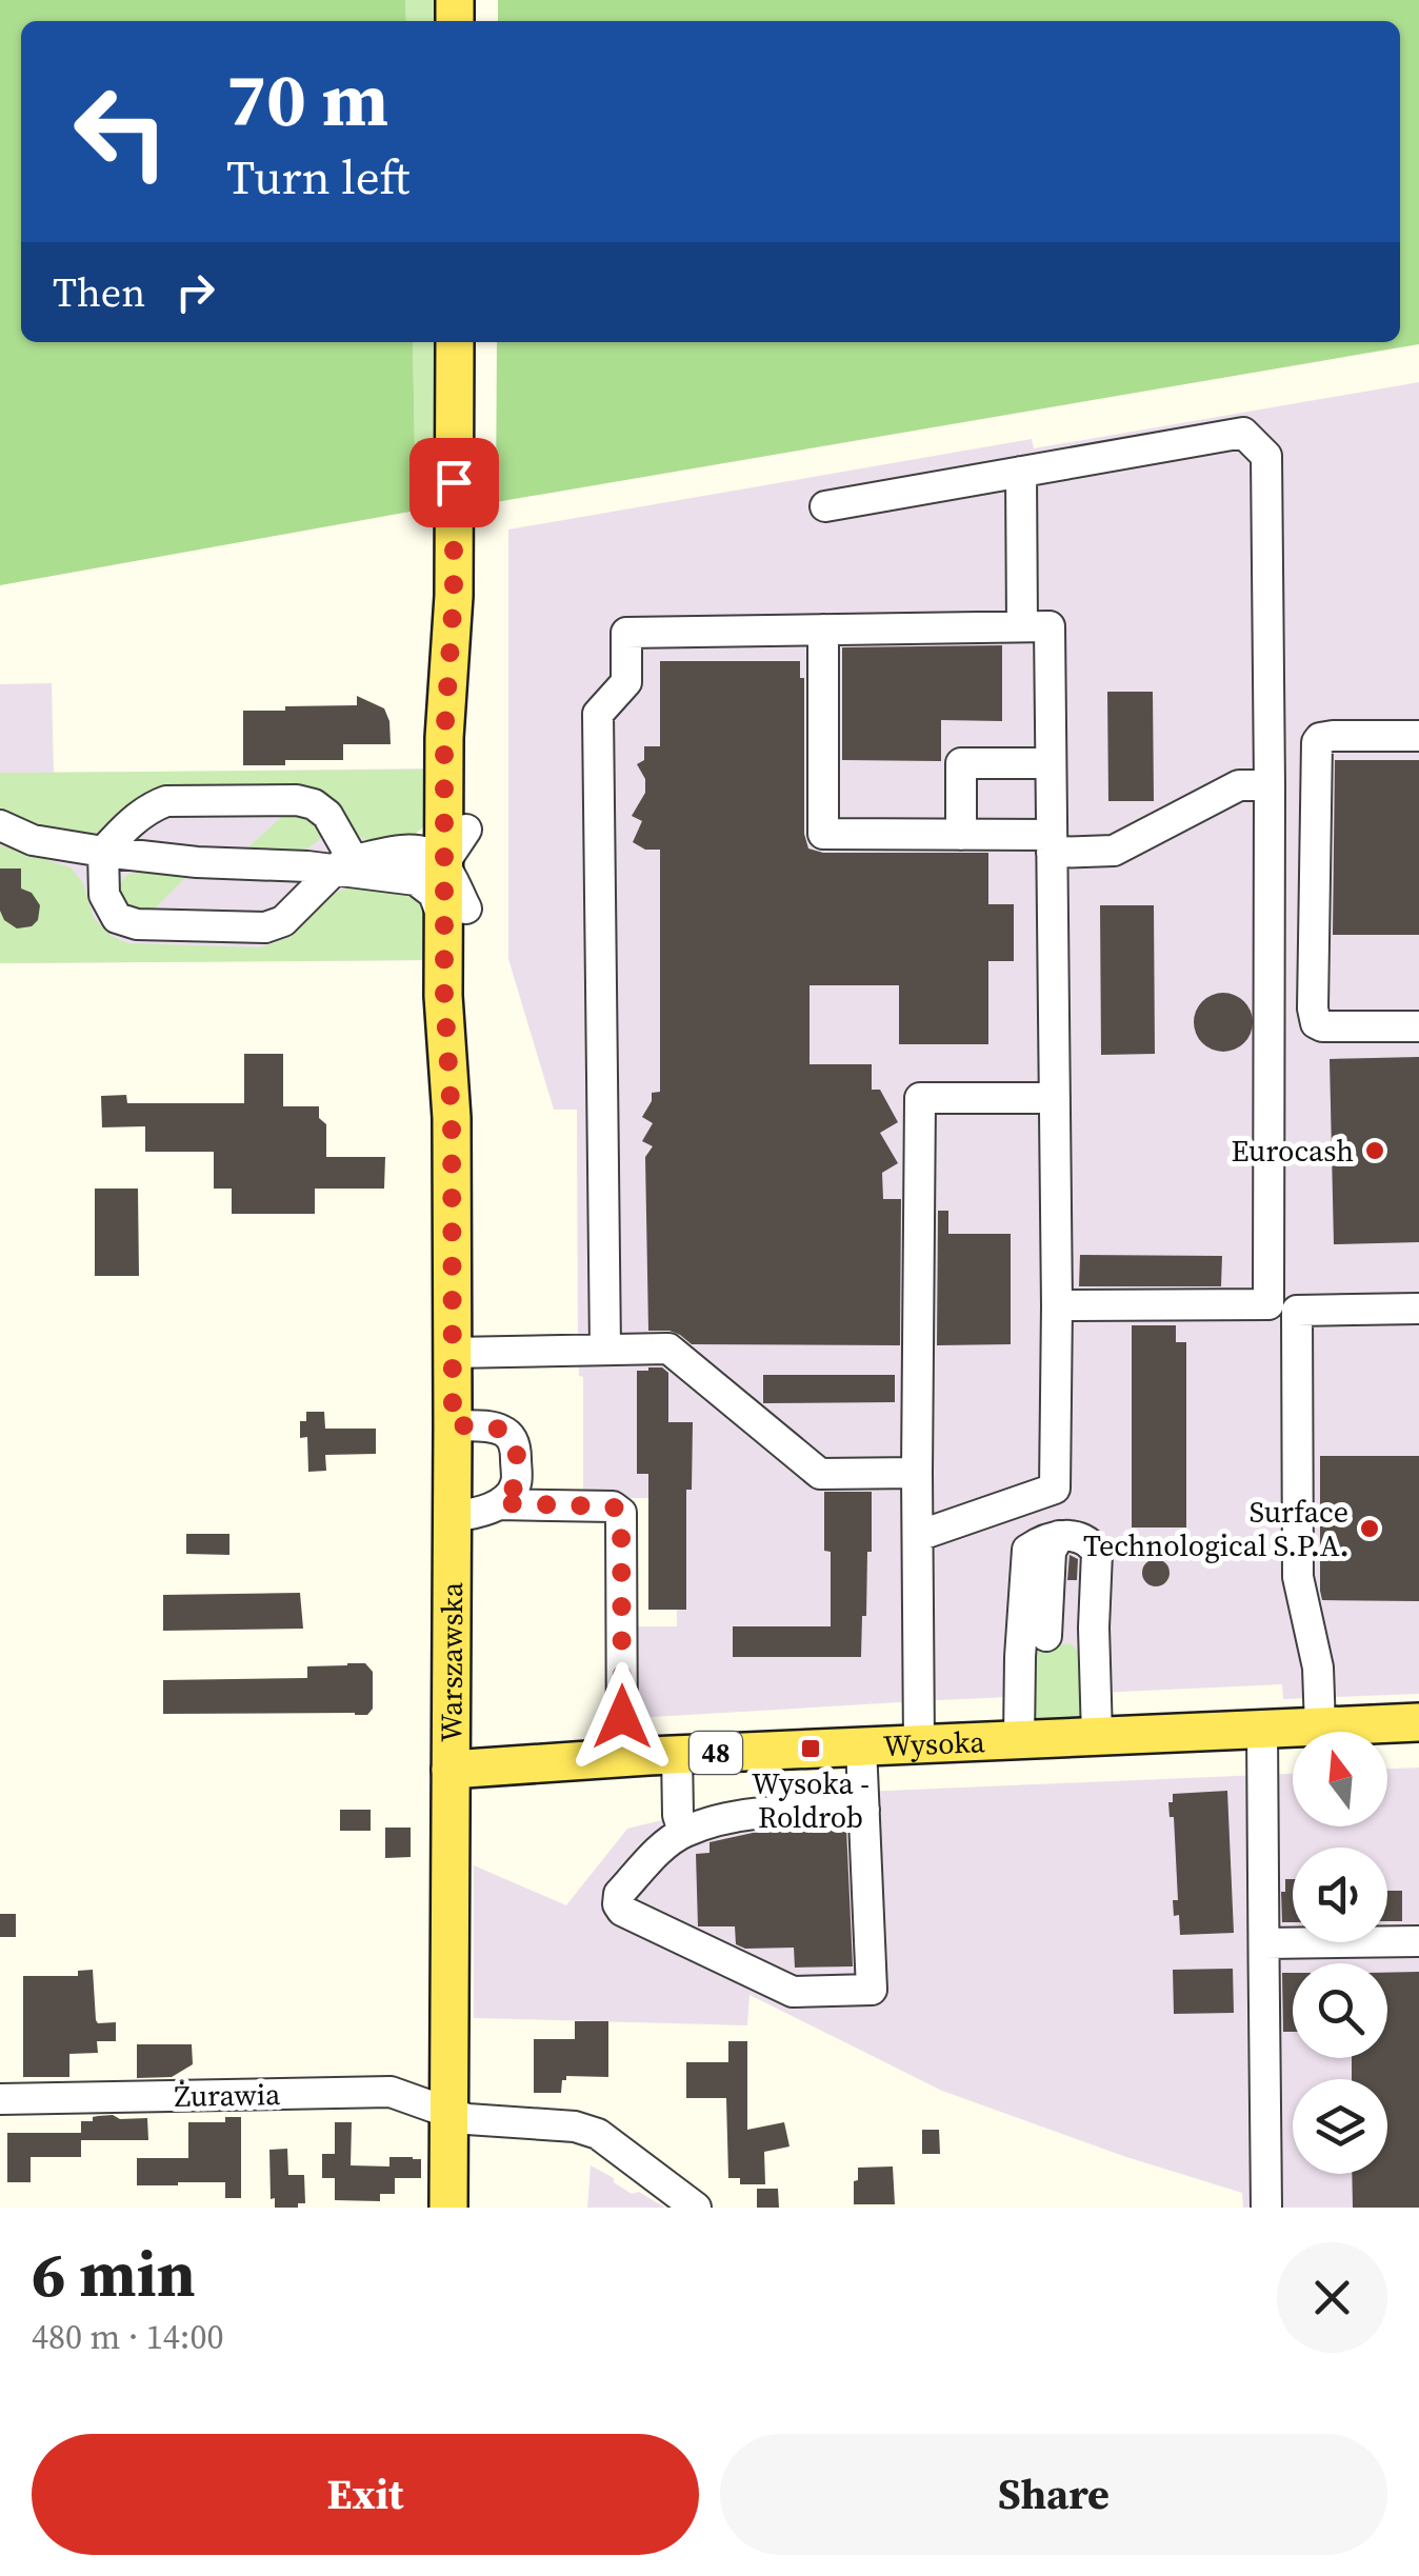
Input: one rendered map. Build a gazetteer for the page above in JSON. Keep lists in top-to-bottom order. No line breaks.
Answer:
{"streets":{"main road":["Warszawska","Wysoka","48"],"street":["Żurawia"]},"crossings":[["Warszawska","Wysoka"],["Warszawska","Żurawia"]],"places":{"other":["Eurocash","Surface Technological S.P.A."],"transit":["Wysoka - Roldrob"]},"north":"top","page":{"turn":["70 m","Turn left"],"then":"Then","heading":["6 min","480 m · 14:00"],"buttons":["Exit","Share"]}}
